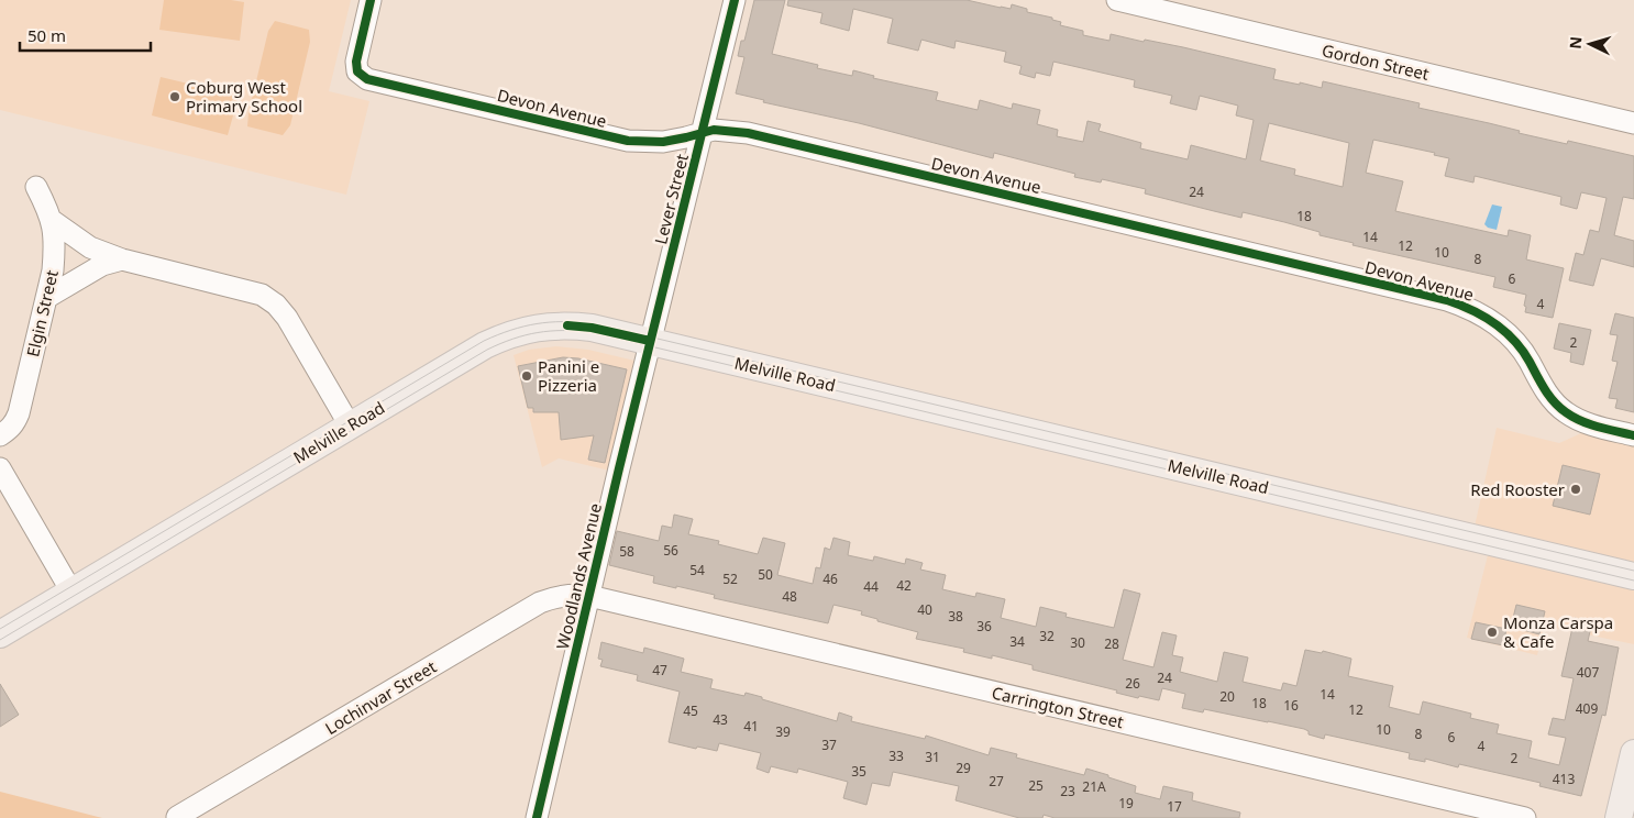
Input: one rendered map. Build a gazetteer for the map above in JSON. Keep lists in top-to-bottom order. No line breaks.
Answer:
{"streets":{"main road":["Melville Road"],"street":["Gordon Street","Devon Avenue","Lever Street","Elgin Street","Woodlands Avenue","Lochinvar Street","Carrington Street"]},"crossings":[["Devon Avenue","Lever Street"],["Lever Street","Melville Road"],["Lever Street","Woodlands Avenue"],["Melville Road","Woodlands Avenue"],["Woodlands Avenue","Lochinvar Street"],["Woodlands Avenue","Carrington Street"],["Lochinvar Street","Carrington Street"]],"places":["Coburg West Primary School","Panini e Pizzeria","Red Rooster","Monza Carspa & Cafe"],"house_numbers":["24","18","14","12","10","8","6","4","2","56","58","54","50","52","46","42","44","48","40","38","36","32","34","30","28","47","407","24","26","14","20","18","16","409","12","45","43","41","10","39","8","6","37","4","33","31","2","29","35","413","27","25","21A","23","19","17"],"scale_bar":"50 m","north":"left"}
